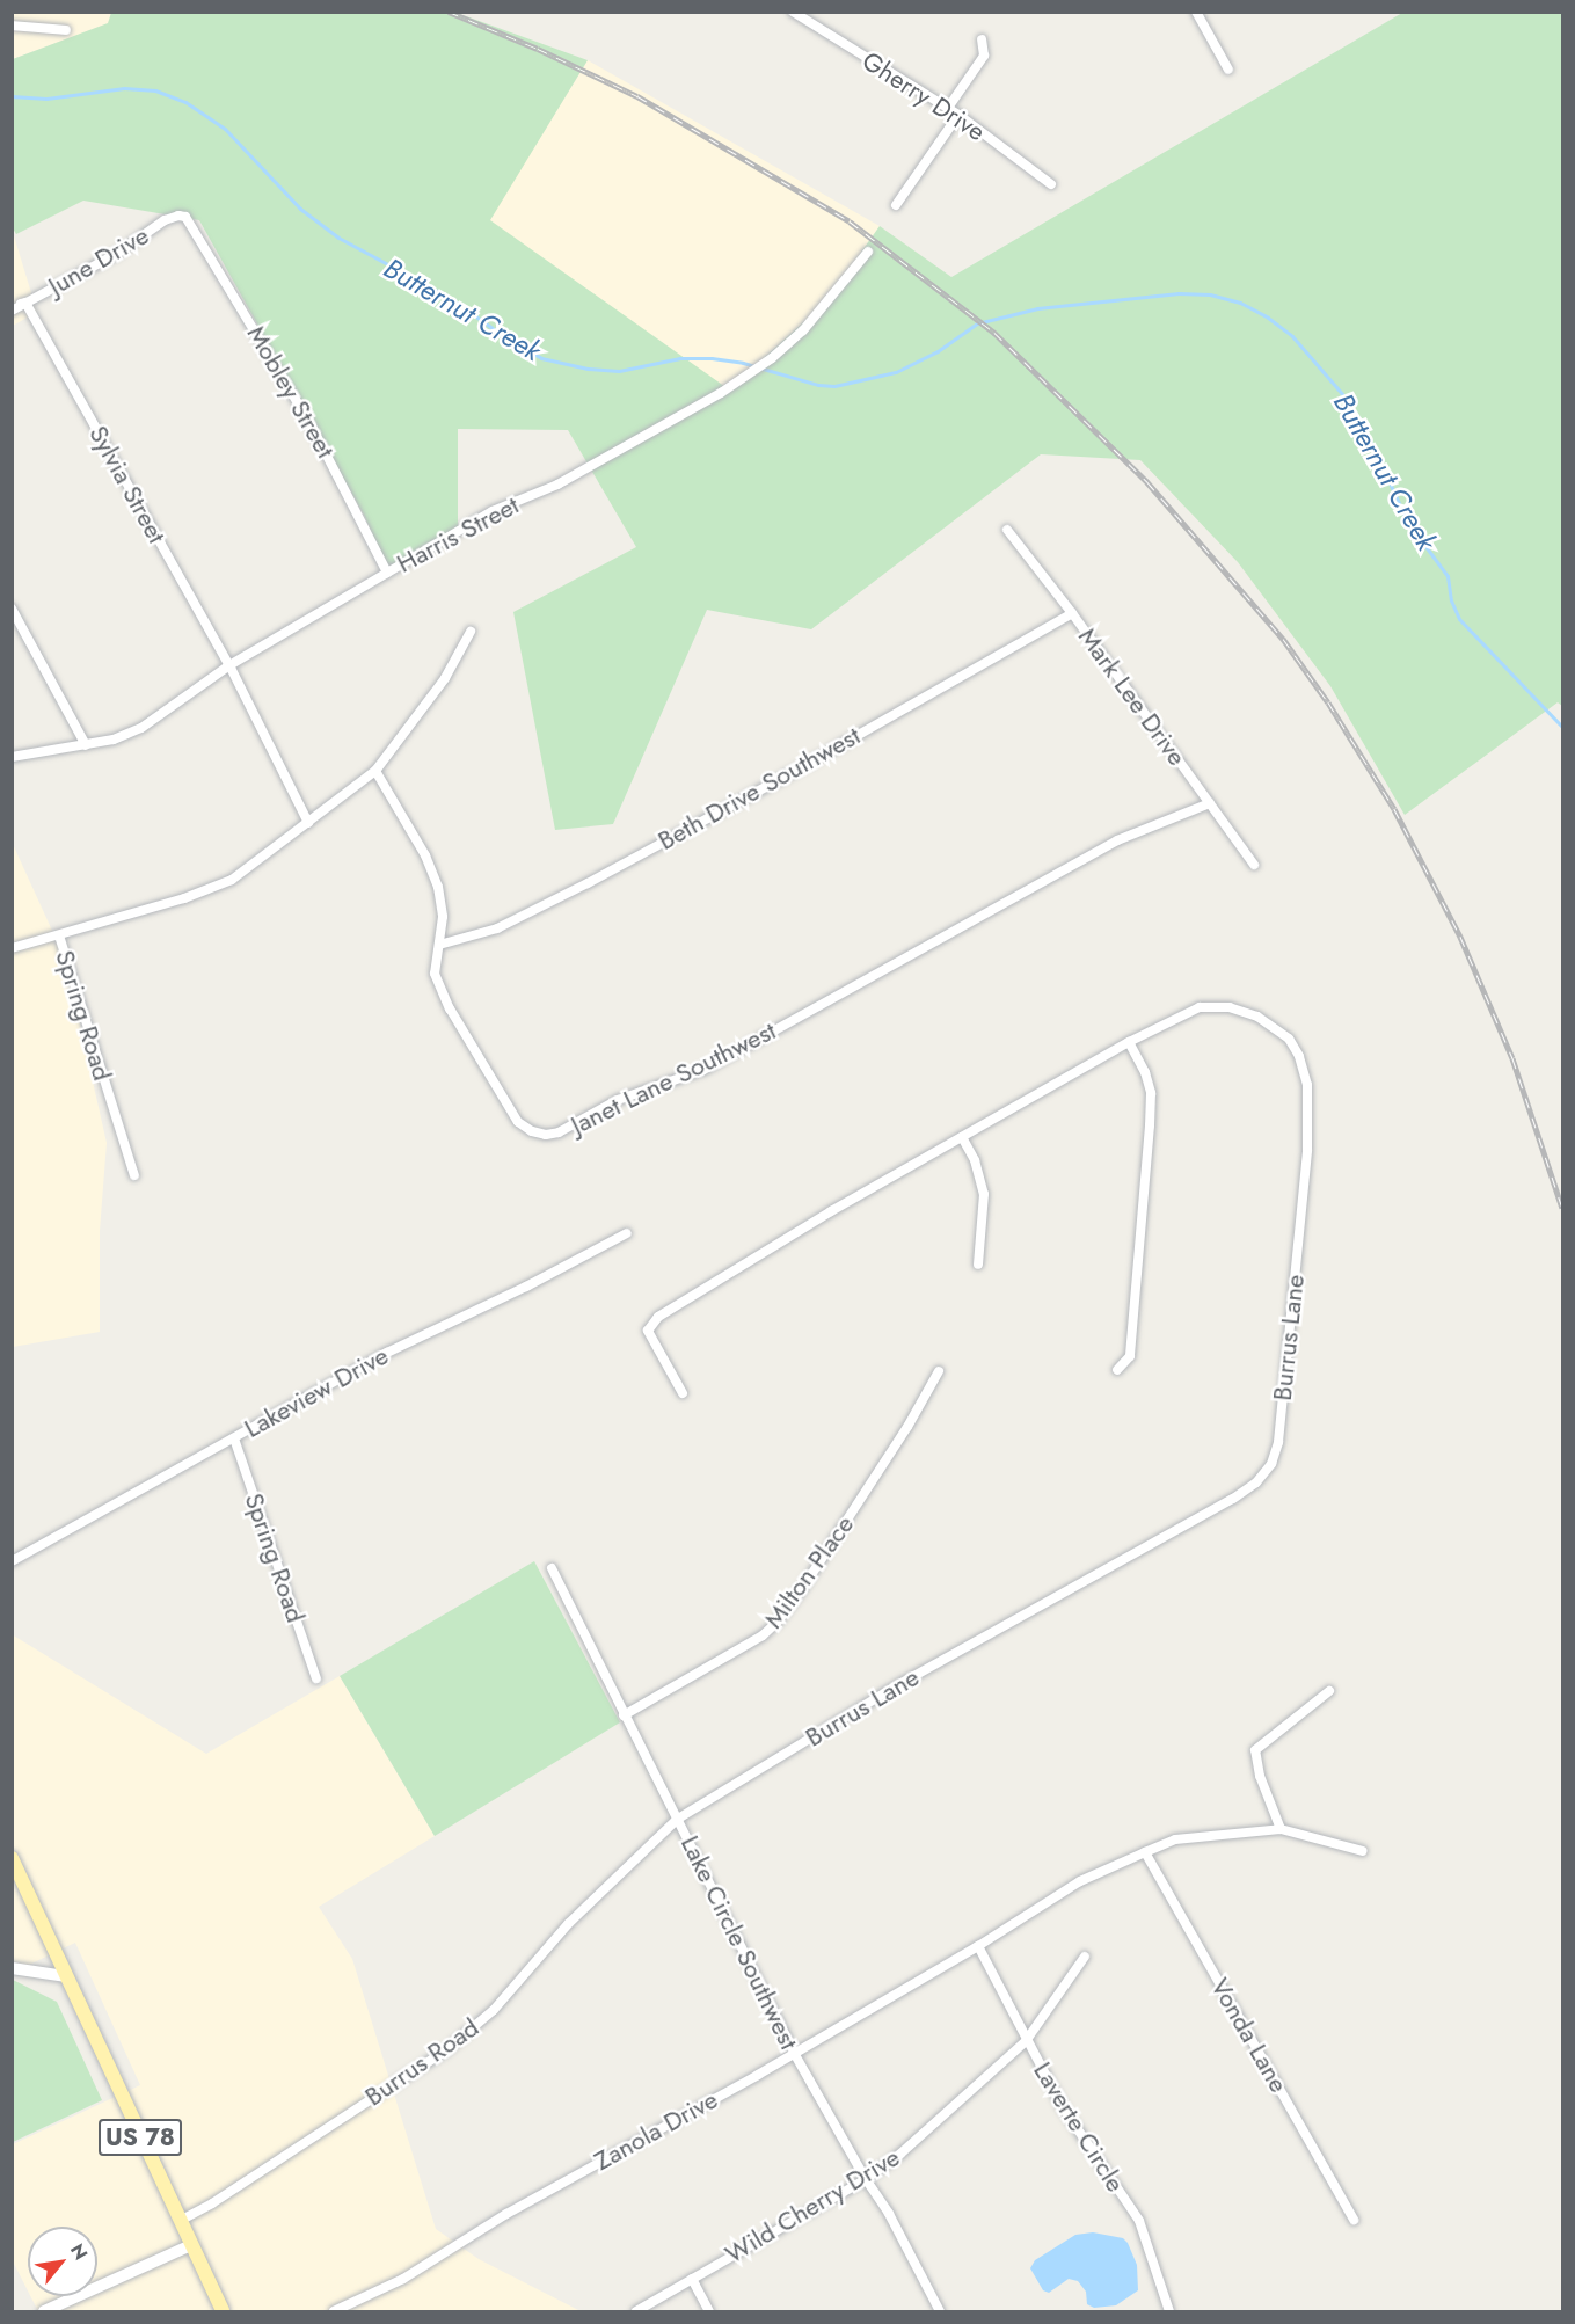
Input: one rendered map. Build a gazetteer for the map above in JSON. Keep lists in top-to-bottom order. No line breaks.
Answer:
{"streets":{"main road":["US 78"],"street":["Gherry Drive","June Drive","Mobley Street","Sylvia Street","Harris Street","Mark Lee Drive","Beth Drive Southwest","Spring Road","Janet Lane Southwest","Burrus Lane","Lakeview Drive","Milton Place","Lake Circle Southwest","Vonda Lane","Burrus Road","Laverte Circle","Zanola Drive","Wild Cherry Drive"]},"crossings":[["June Drive","Mobley Street"],["June Drive","Sylvia Street"],["Mobley Street","Harris Street"],["Sylvia Street","Harris Street"],["Mark Lee Drive","Beth Drive Southwest"],["Mark Lee Drive","Janet Lane Southwest"],["Beth Drive Southwest","Janet Lane Southwest"],["Spring Road","Lakeview Drive"],["Burrus Lane","Lake Circle Southwest"],["Burrus Lane","Burrus Road"],["Milton Place","Lake Circle Southwest"],["Lake Circle Southwest","Zanola Drive"],["Lake Circle Southwest","Wild Cherry Drive"],["Vonda Lane","Zanola Drive"],["Burrus Road","US 78"],["Laverte Circle","Zanola Drive"],["Laverte Circle","Wild Cherry Drive"]],"water":["Butternut Creek"],"north":"top right"}
